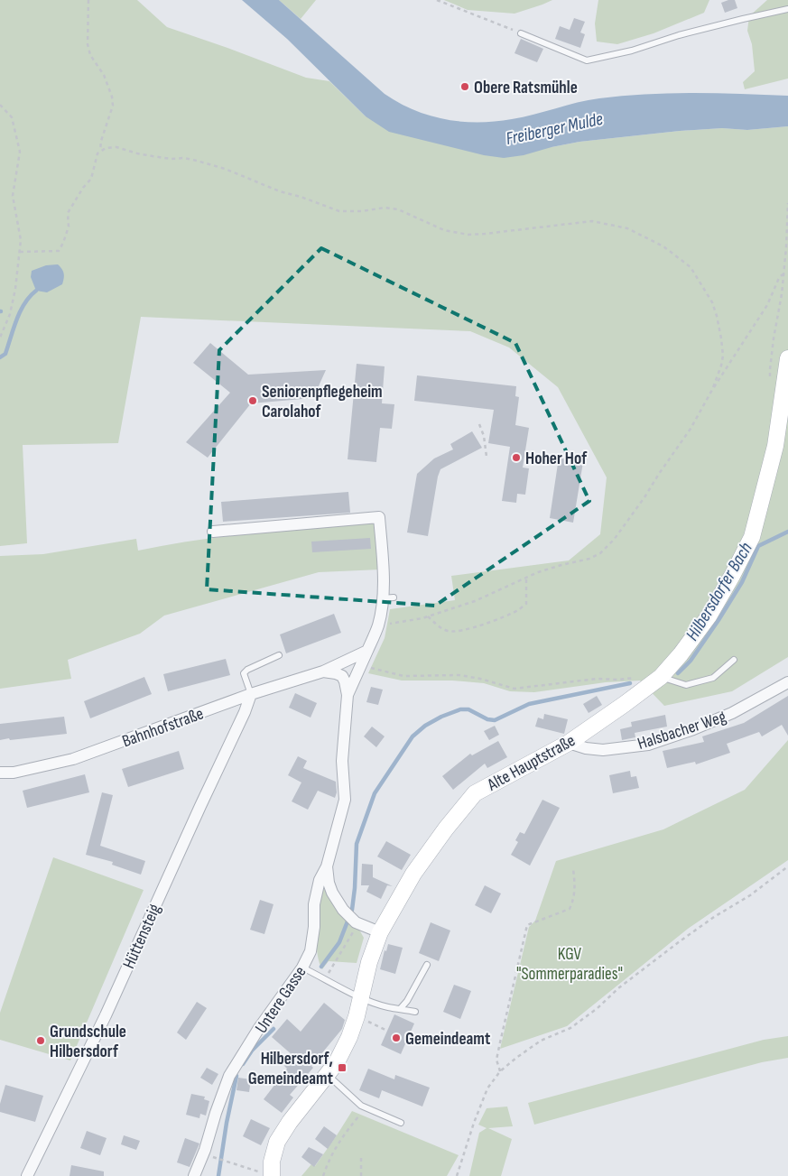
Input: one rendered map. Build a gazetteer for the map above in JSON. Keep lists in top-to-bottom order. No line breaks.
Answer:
{"streets":{"main road":["Alte Hauptstraße"],"street":["Bahnhofstraße","Halsbacher Weg","Hüttensteig","Untere Gasse"]},"crossings":[["Bahnhofstraße","Hüttensteig"],["Halsbacher Weg","Alte Hauptstraße"]],"water":["Freiberger Mulde","Hilbersdorfer Bach"],"parks":["KGV \"Sommerparadies\""],"places":{"other":["Obere Ratsmühle","Seniorenpflegeheim Carolahof","Hoher Hof","Gemeindeamt","Grundschule Hilbersdorf"],"transit":["Hilbersdorf, Gemeindeamt"]}}
